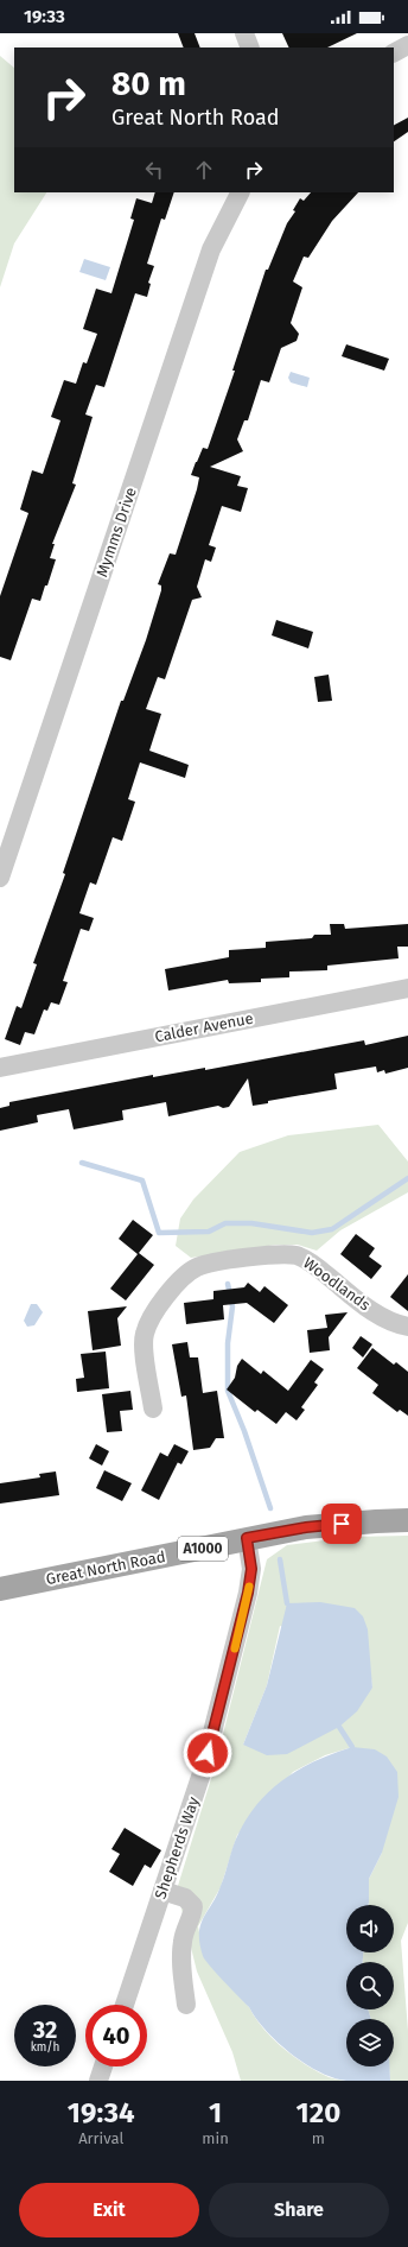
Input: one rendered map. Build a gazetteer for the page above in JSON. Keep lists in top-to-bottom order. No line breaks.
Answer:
{"streets":{"main road":["A1000","Great North Road"],"street":["Mymms Drive","Calder Avenue","Woodlands","Shepherds Way"]},"crossings":[["Great North Road","Shepherds Way"]],"page":{"status":"19:33","turn":["80 m","Great North Road"],"speed":"32 km/h","limit":"40","eta":["19:34","Arrival","1","min","120","m"],"buttons":["Exit","Share"]}}
